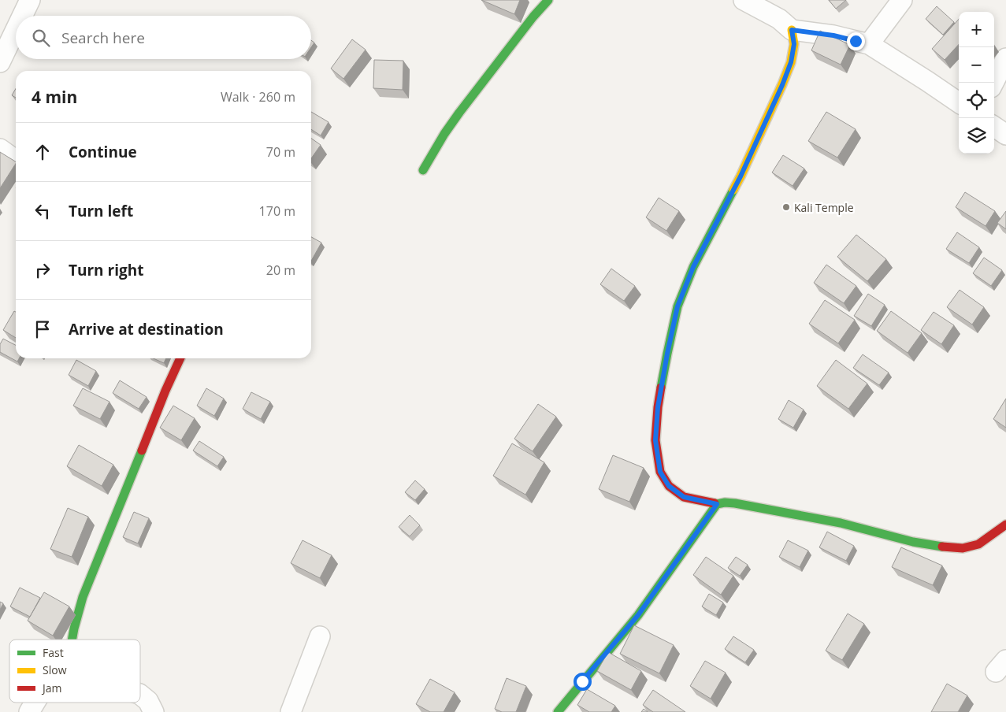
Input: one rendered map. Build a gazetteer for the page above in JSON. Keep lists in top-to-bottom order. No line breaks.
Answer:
{"places":["Kali Temple"],"legend":["Fast","Slow","Jam"],"page":{"map_buttons":["+","−"],"search":"Search here","heading":["4 min","Walk · 260 m"],"list":[["Continue","70 m"],["Turn left","170 m"],["Turn right","20 m"],"Arrive at destination"]}}
